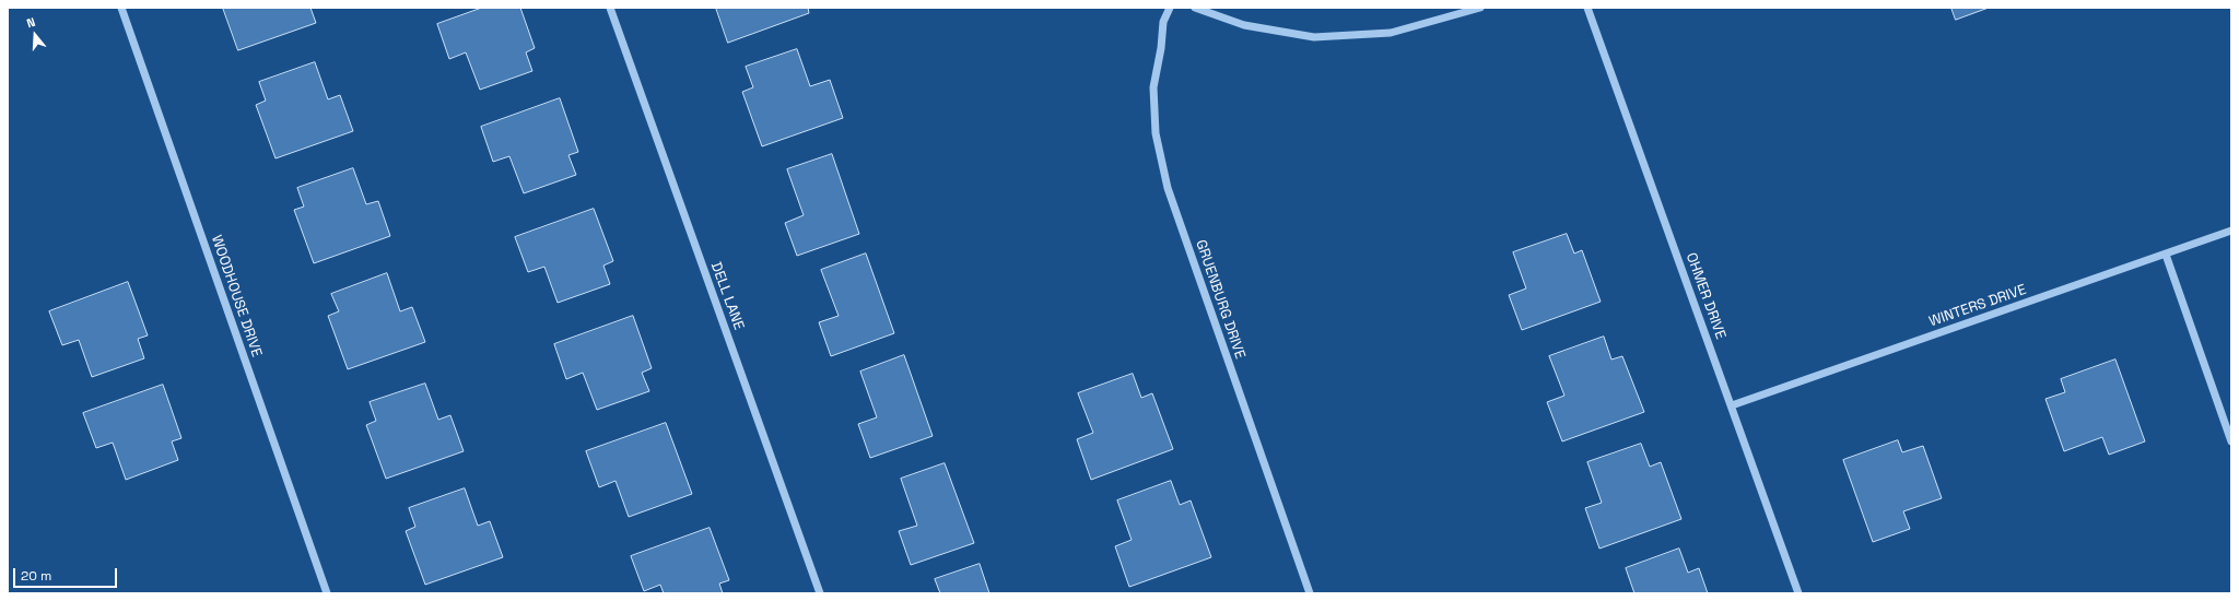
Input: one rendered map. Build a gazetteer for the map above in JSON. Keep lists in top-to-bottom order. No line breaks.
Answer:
{"streets":{"street":["WOODHOUSE DRIVE","DELL LANE","OHMER DRIVE","GRUENBURG DRIVE","WINTERS DRIVE"]},"crossings":[["OHMER DRIVE","WINTERS DRIVE"]],"scale_bar":"20 m","north":"top"}
